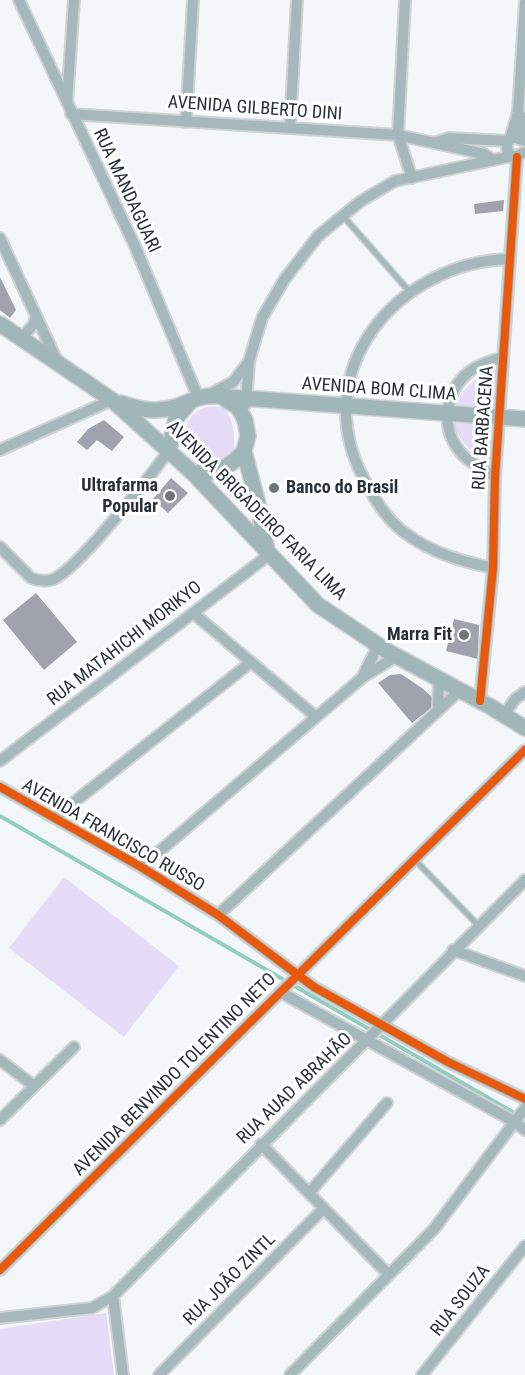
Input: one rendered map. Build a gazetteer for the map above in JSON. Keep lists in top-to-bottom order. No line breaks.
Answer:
{"streets":{"main road":["AVENIDA BOM CLIMA","AVENIDA BRIGADEIRO FARIA LIMA"],"street":["AVENIDA GILBERTO DINI","RUA MANDAGUARI","RUA BARBACENA","RUA MATAHICHI MORIKYO","AVENIDA FRANCISCO RUSSO","AVENIDA BENVINDO TOLENTINO NETO","RUA AUAD ABRAHÃO","RUA JOÃO ZINTL","RUA SOUZA"]},"crossings":[["AVENIDA GILBERTO DINI","RUA MANDAGUARI"],["AVENIDA GILBERTO DINI","RUA BARBACENA"],["RUA MANDAGUARI","AVENIDA BOM CLIMA"],["RUA MANDAGUARI","AVENIDA BRIGADEIRO FARIA LIMA"],["AVENIDA BOM CLIMA","RUA BARBACENA"],["AVENIDA BOM CLIMA","AVENIDA BRIGADEIRO FARIA LIMA"],["RUA BARBACENA","AVENIDA BRIGADEIRO FARIA LIMA"],["AVENIDA BRIGADEIRO FARIA LIMA","RUA MATAHICHI MORIKYO"],["AVENIDA FRANCISCO RUSSO","AVENIDA BENVINDO TOLENTINO NETO"],["AVENIDA FRANCISCO RUSSO","RUA AUAD ABRAHÃO"]],"places":["Banco do Brasil","Ultrafarma Popular","Marra Fit"]}
